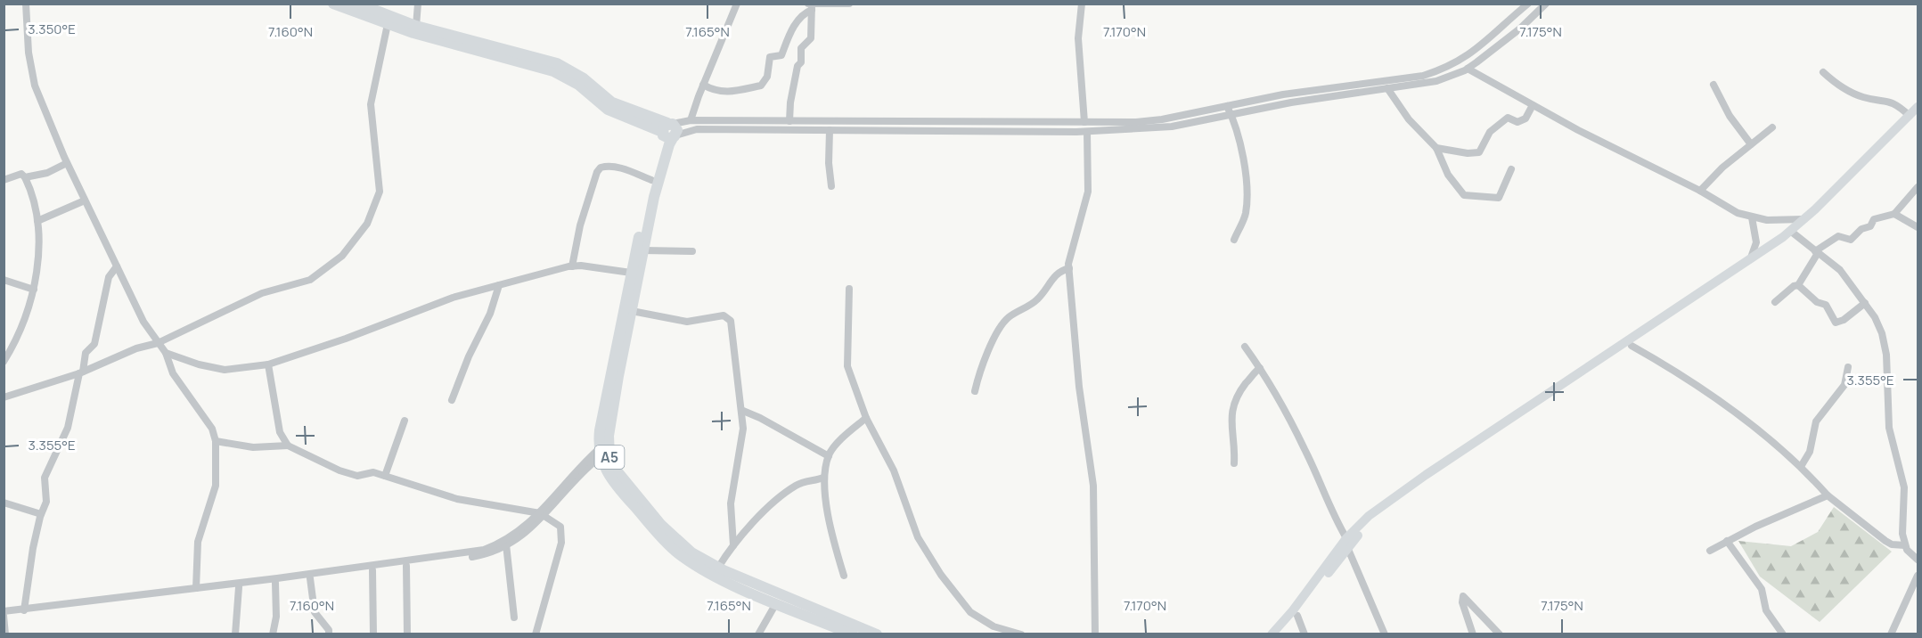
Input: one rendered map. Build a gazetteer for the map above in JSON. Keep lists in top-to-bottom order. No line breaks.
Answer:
{"streets":{"highway":["A5"]},"coordinates":["3.350°E","7.160°N","7.165°N","7.170°N","7.175°N","3.355°E"]}
